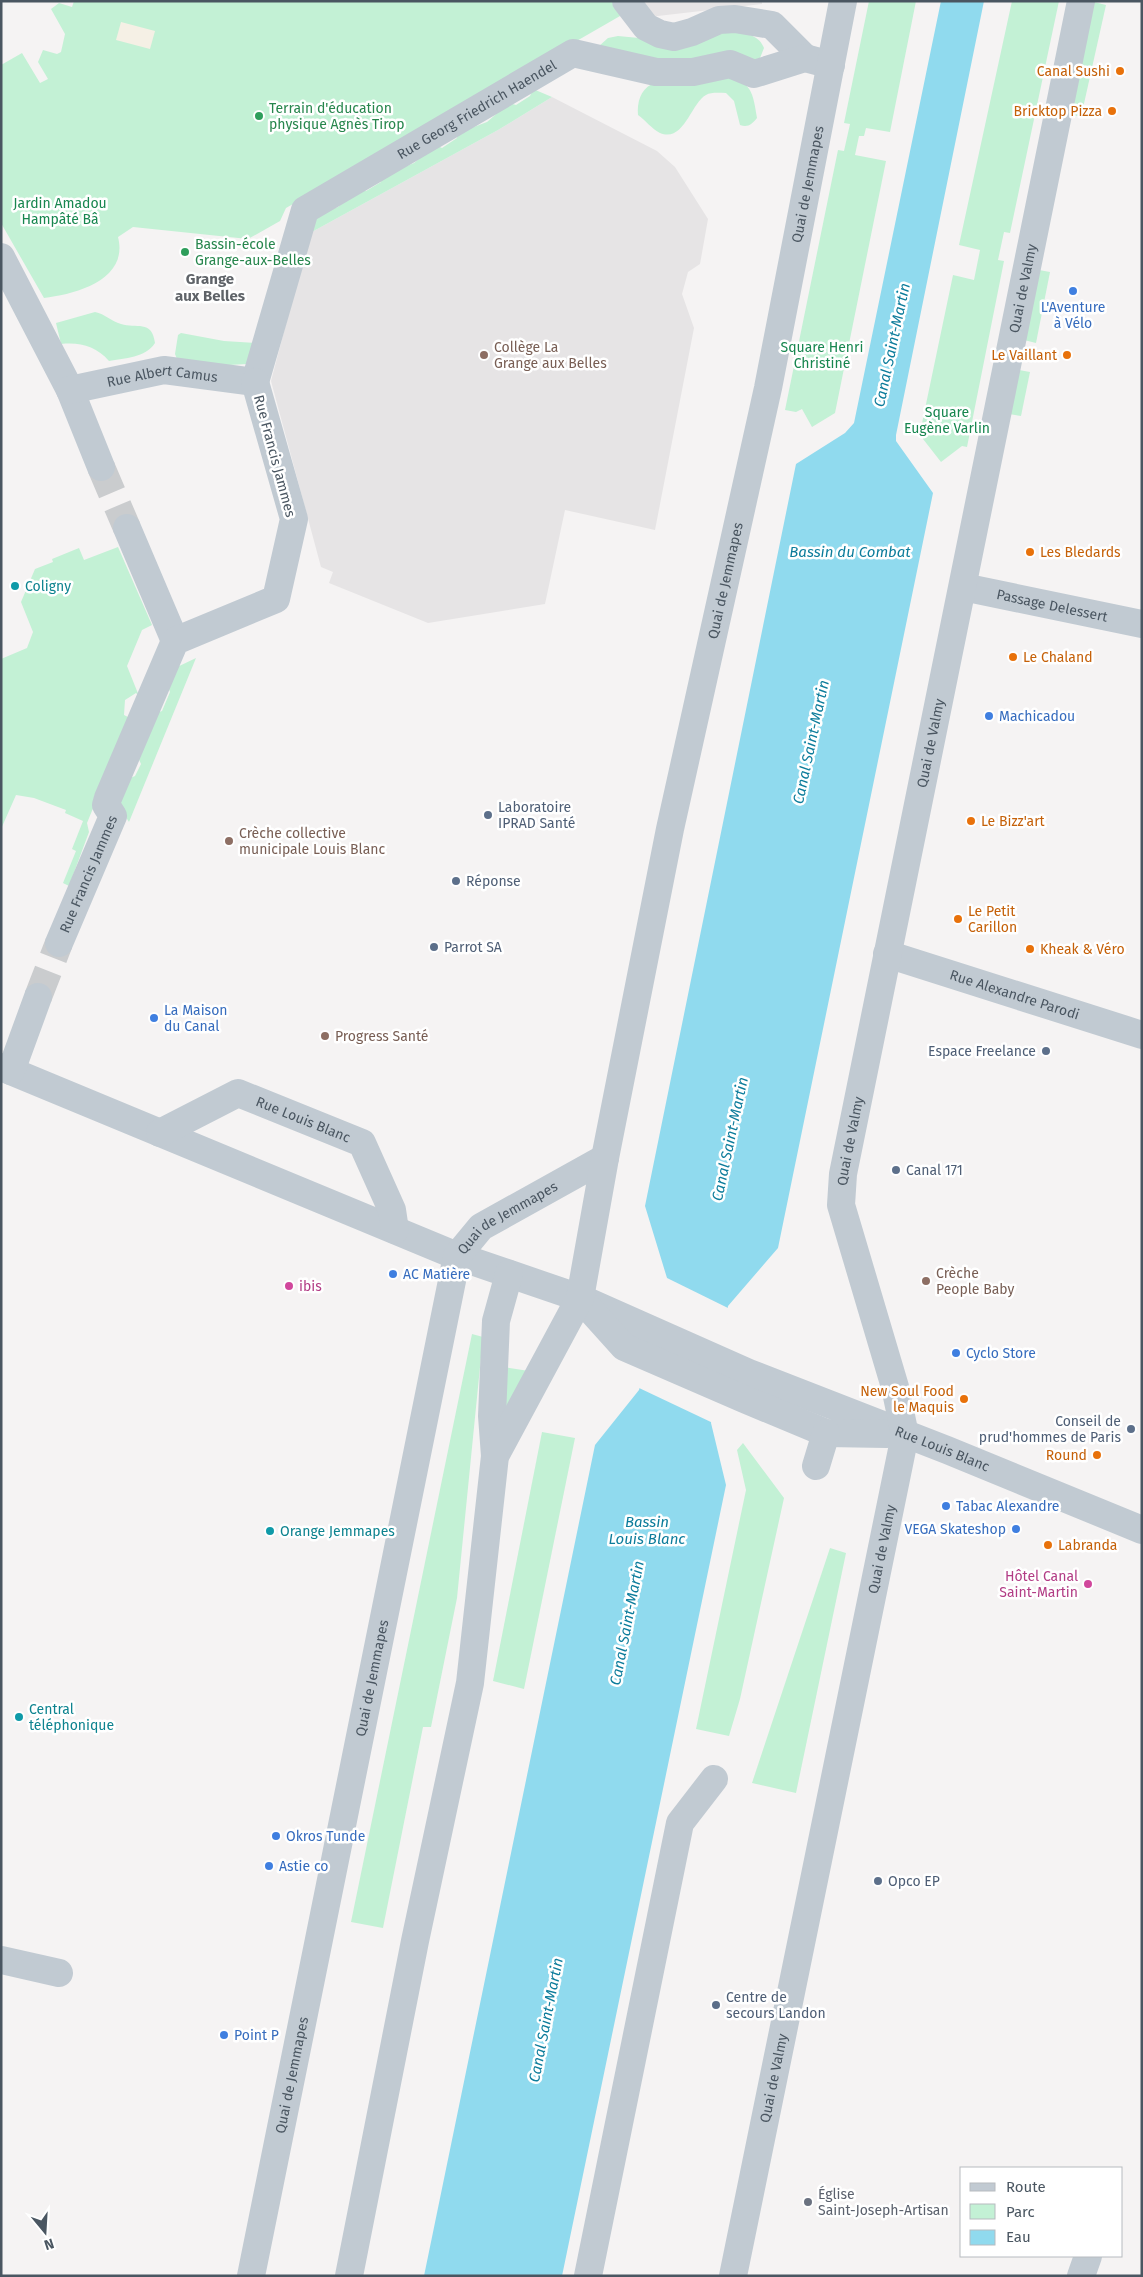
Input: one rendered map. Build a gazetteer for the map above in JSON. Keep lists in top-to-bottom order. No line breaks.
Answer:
{"streets":{"street":["Rue Georg Friedrich Haendel","Quai de Jemmapes","Quai de Valmy","Rue Albert Camus","Rue Francis Jammes","Passage Delessert","Rue Alexandre Parodi","Rue Louis Blanc"]},"crossings":[["Rue Georg Friedrich Haendel","Rue Albert Camus"],["Rue Georg Friedrich Haendel","Rue Francis Jammes"],["Quai de Valmy","Passage Delessert"],["Quai de Valmy","Rue Alexandre Parodi"],["Quai de Valmy","Rue Louis Blanc"],["Rue Albert Camus","Rue Francis Jammes"]],"districts":["Grange aux Belles"],"water":["Canal Saint-Martin","Bassin du Combat","Bassin Louis Blanc"],"parks":["Jardin Amadou Hampâté Bâ","Square Henri Christiné","Square Eugène Varlin"],"places":["Canal Sushi","Bricktop Pizza","Terrain d'éducation physique Agnès Tirop","Bassin-école Grange-aux-Belles","L'Aventure à Vélo","Collège La Grange aux Belles","Le Vaillant","Les Bledards","Coligny","Le Chaland","Machicadou","Laboratoire IPRAD Santé","Le Bizz'art","Crèche collective municipale Louis Blanc","Réponse","Le Petit Carillon","Parrot SA","Kheak & Véro","La Maison du Canal","Progress Santé","Espace Freelance","Canal 171","AC Matière","Crèche People Baby","ibis","Cyclo Store","New Soul Food le Maquis","Conseil de prud'hommes de Paris","Round","Tabac Alexandre","VEGA Skateshop","Orange Jemmapes","Labranda","Hôtel Canal Saint-Martin","Central téléphonique","Okros Tunde","Astie co","Opco EP","Centre de secours Landon","Point P","Église Saint-Joseph-Artisan"],"legend":["Route","Parc","Eau"],"north":"bottom"}
